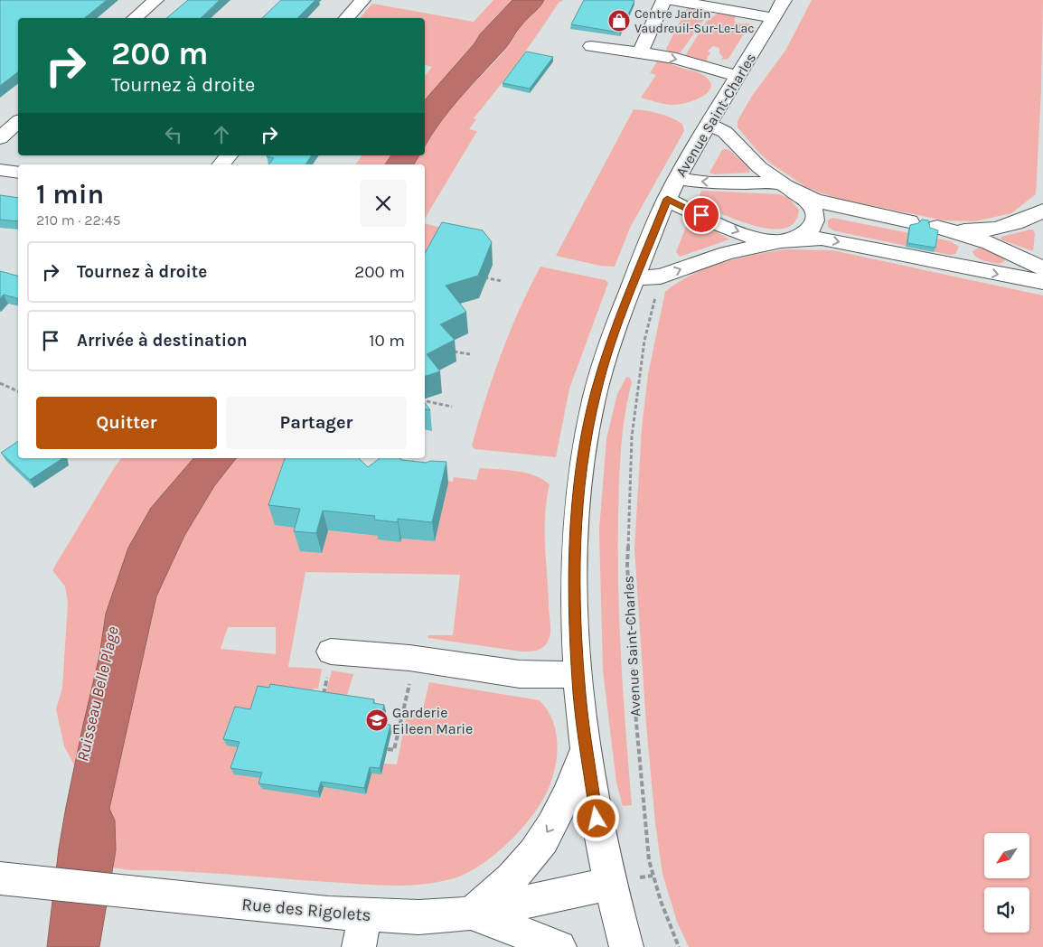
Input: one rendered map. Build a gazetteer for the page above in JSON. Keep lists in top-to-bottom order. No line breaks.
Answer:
{"streets":{"street":["Avenue Saint-Charles","Rue des Rigolets"]},"crossings":[["Avenue Saint-Charles","Rue des Rigolets"]],"water":["Ruisseau Belle Plage"],"places":{"shop":["Centre Jardin Vaudreuil-Sur-Le-Lac"],"school or university":["Garderie Eileen Marie"]},"north":"bottom left","page":{"turn":["200 m","Tournez à droite"],"heading":["1 min","210 m · 22:45"],"list":[{"name":"Tournez à droite","value":"200 m"},{"name":"Arrivée à destination","value":"10 m"}],"buttons":["Quitter","Partager"]}}
